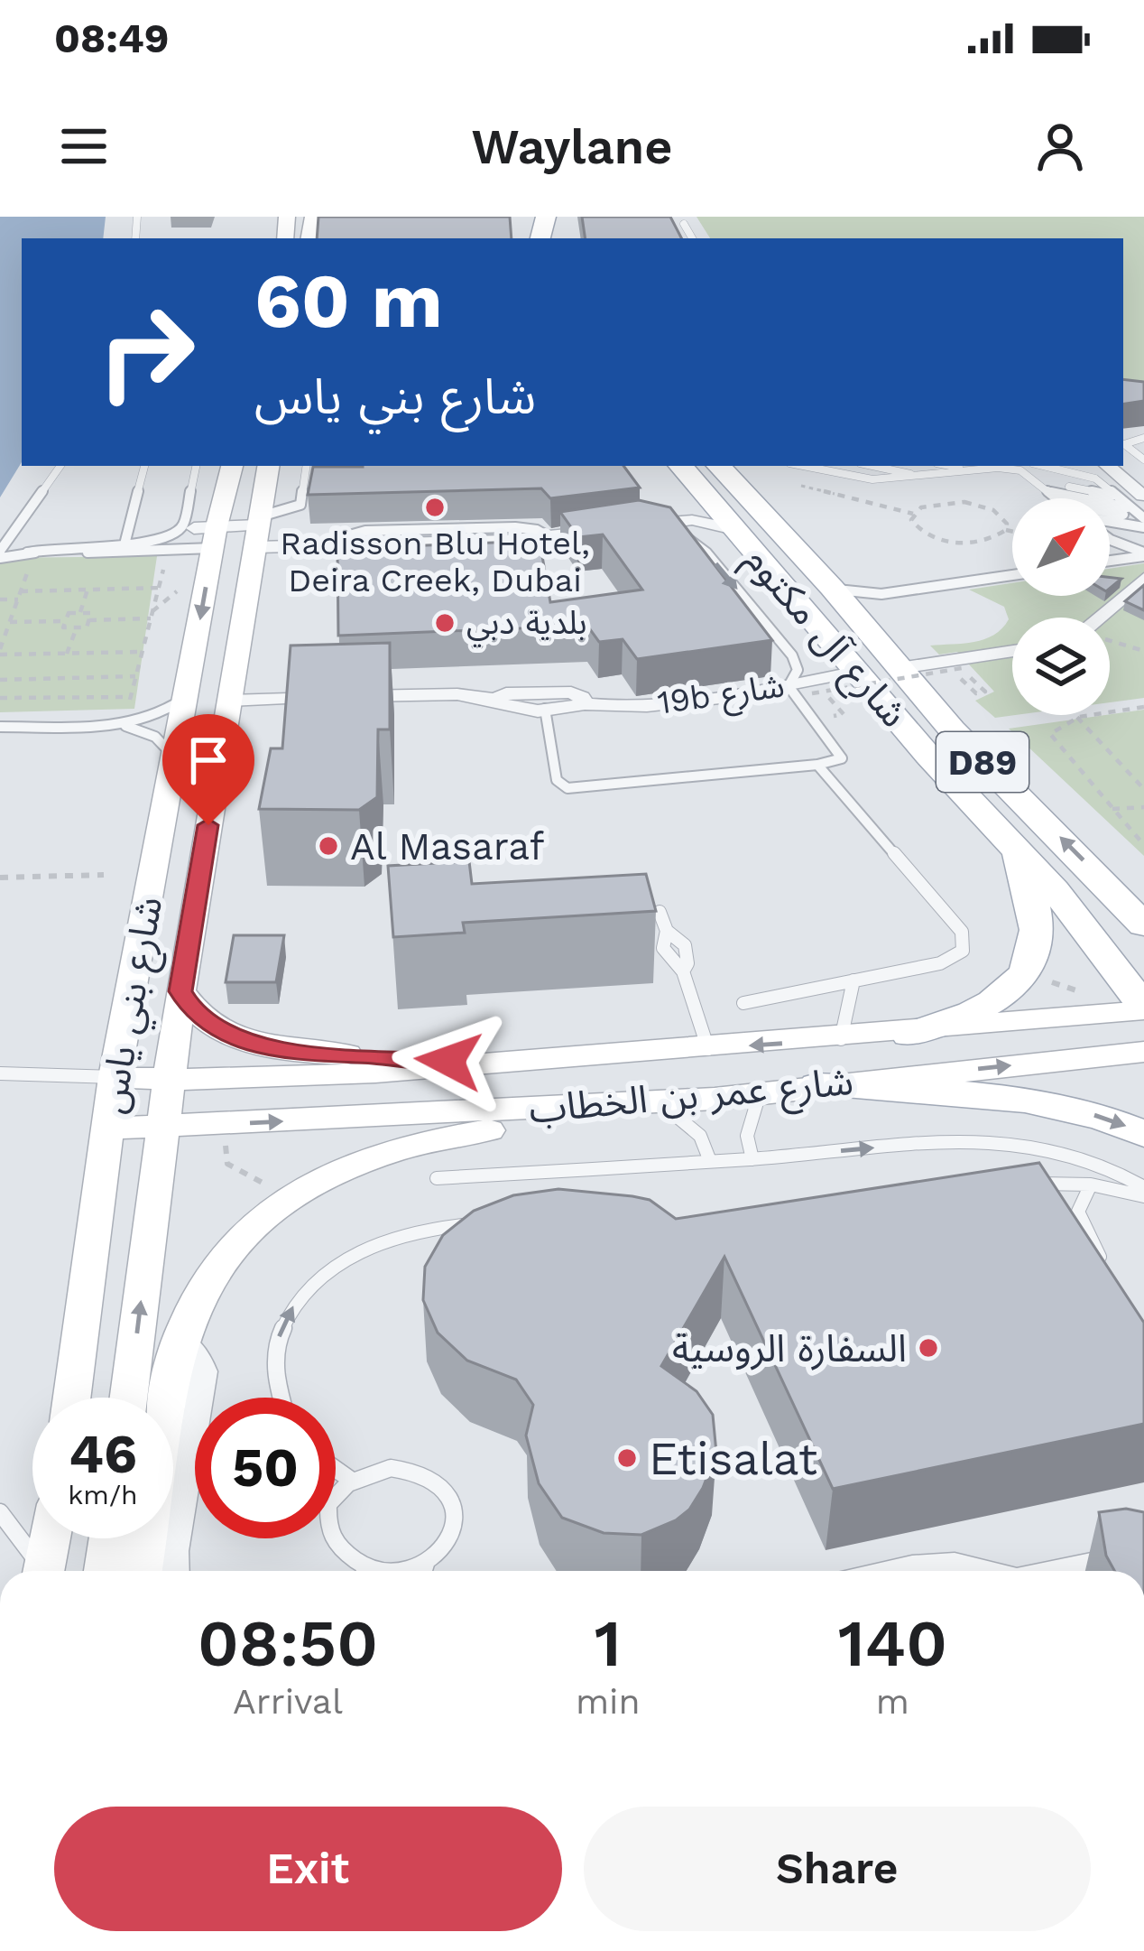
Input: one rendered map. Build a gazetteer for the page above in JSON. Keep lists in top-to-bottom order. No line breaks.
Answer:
{"streets":{"main road":["شارع آل مكتوم","D89","شارع بني ياس","شارع عمر بن الخطاب"],"street":["19b شارع"]},"crossings":[["شارع آل مكتوم","19b شارع"],["شارع آل مكتوم","شارع عمر بن الخطاب"],["19b شارع","شارع بني ياس"],["شارع بني ياس","شارع عمر بن الخطاب"]],"places":["Radisson Blu Hotel, Deira Creek, Dubai","بلدية دبي","Al Masaraf","السفارة الروسية","Etisalat"],"north":"top right","page":{"status":"08:49","header":"Waylane","turn":["60 m","شارع بني ياس"],"speed":"46 km/h","limit":"50","eta":["08:50","Arrival","1","min","140","m"],"buttons":["Exit","Share"]}}
